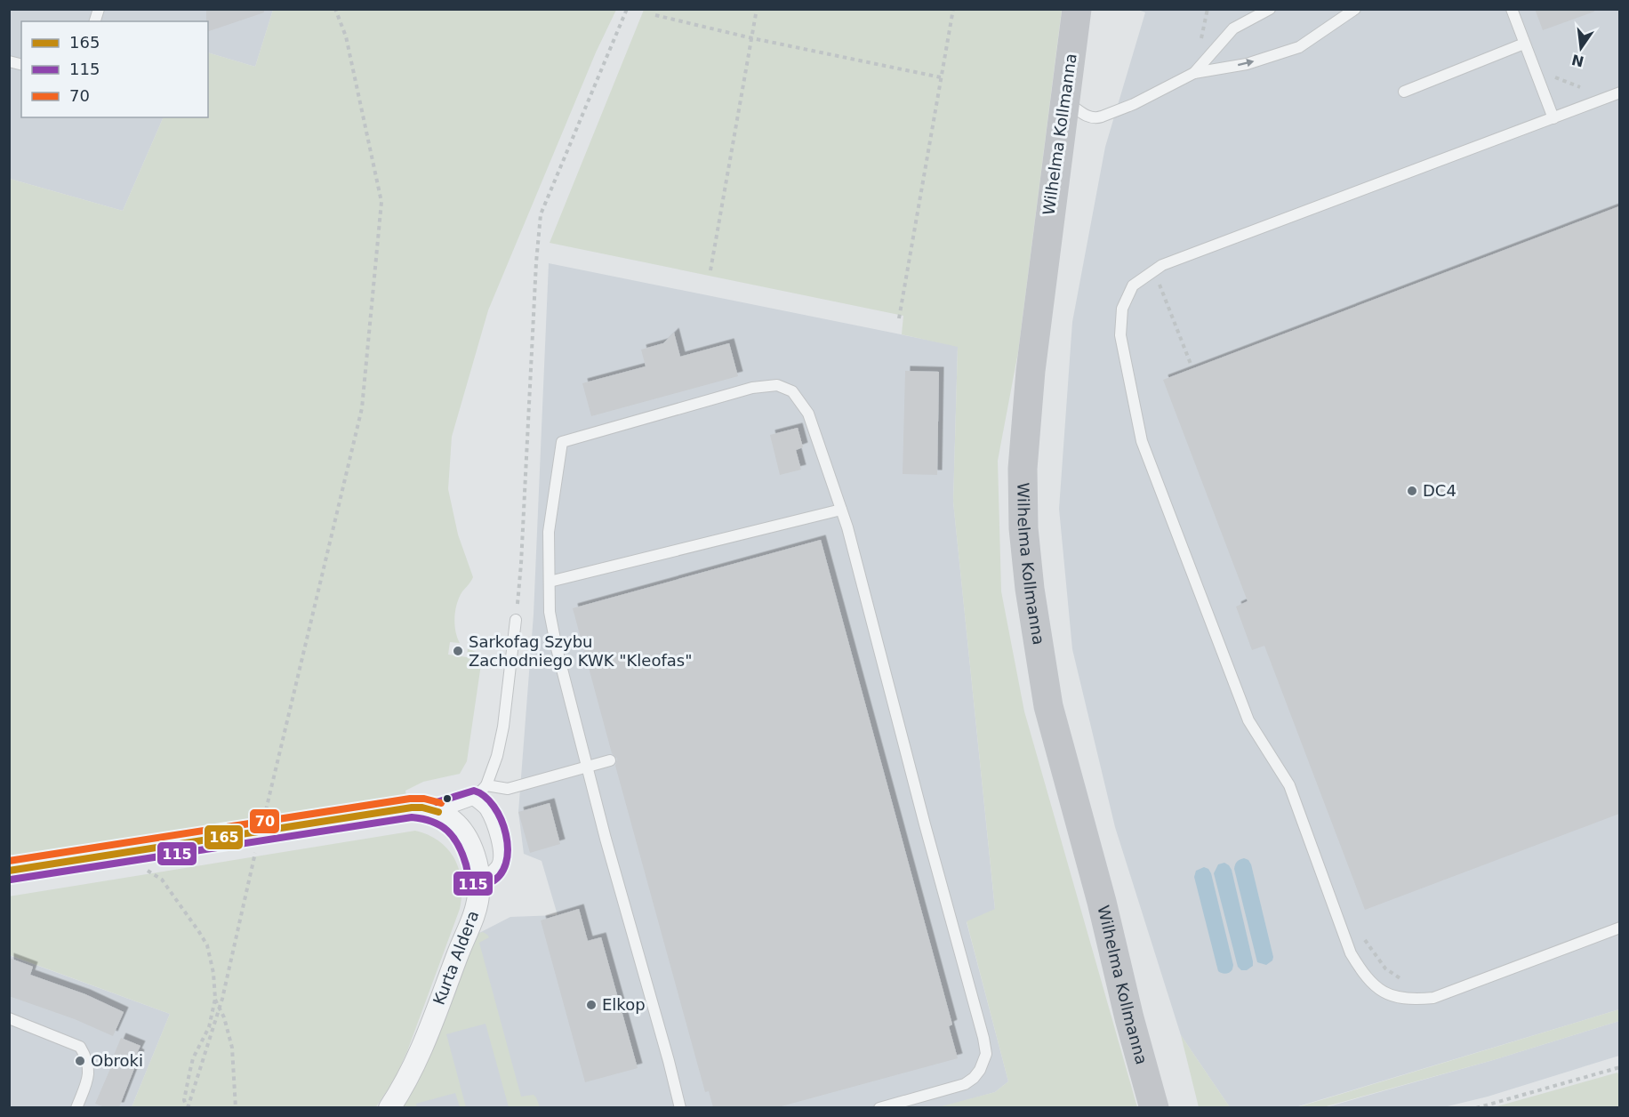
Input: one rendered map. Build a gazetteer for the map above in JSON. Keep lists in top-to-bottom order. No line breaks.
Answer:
{"streets":{"street":["Wilhelma Kollmanna","Kurta Aldera"]},"places":["DC4","Sarkofag Szybu Zachodniego KWK \"Kleofas\"","Elkop","Obroki"],"lines":["transit line 115","transit line 70","transit line 165"],"legend":["165","115","70"],"north":"bottom"}
